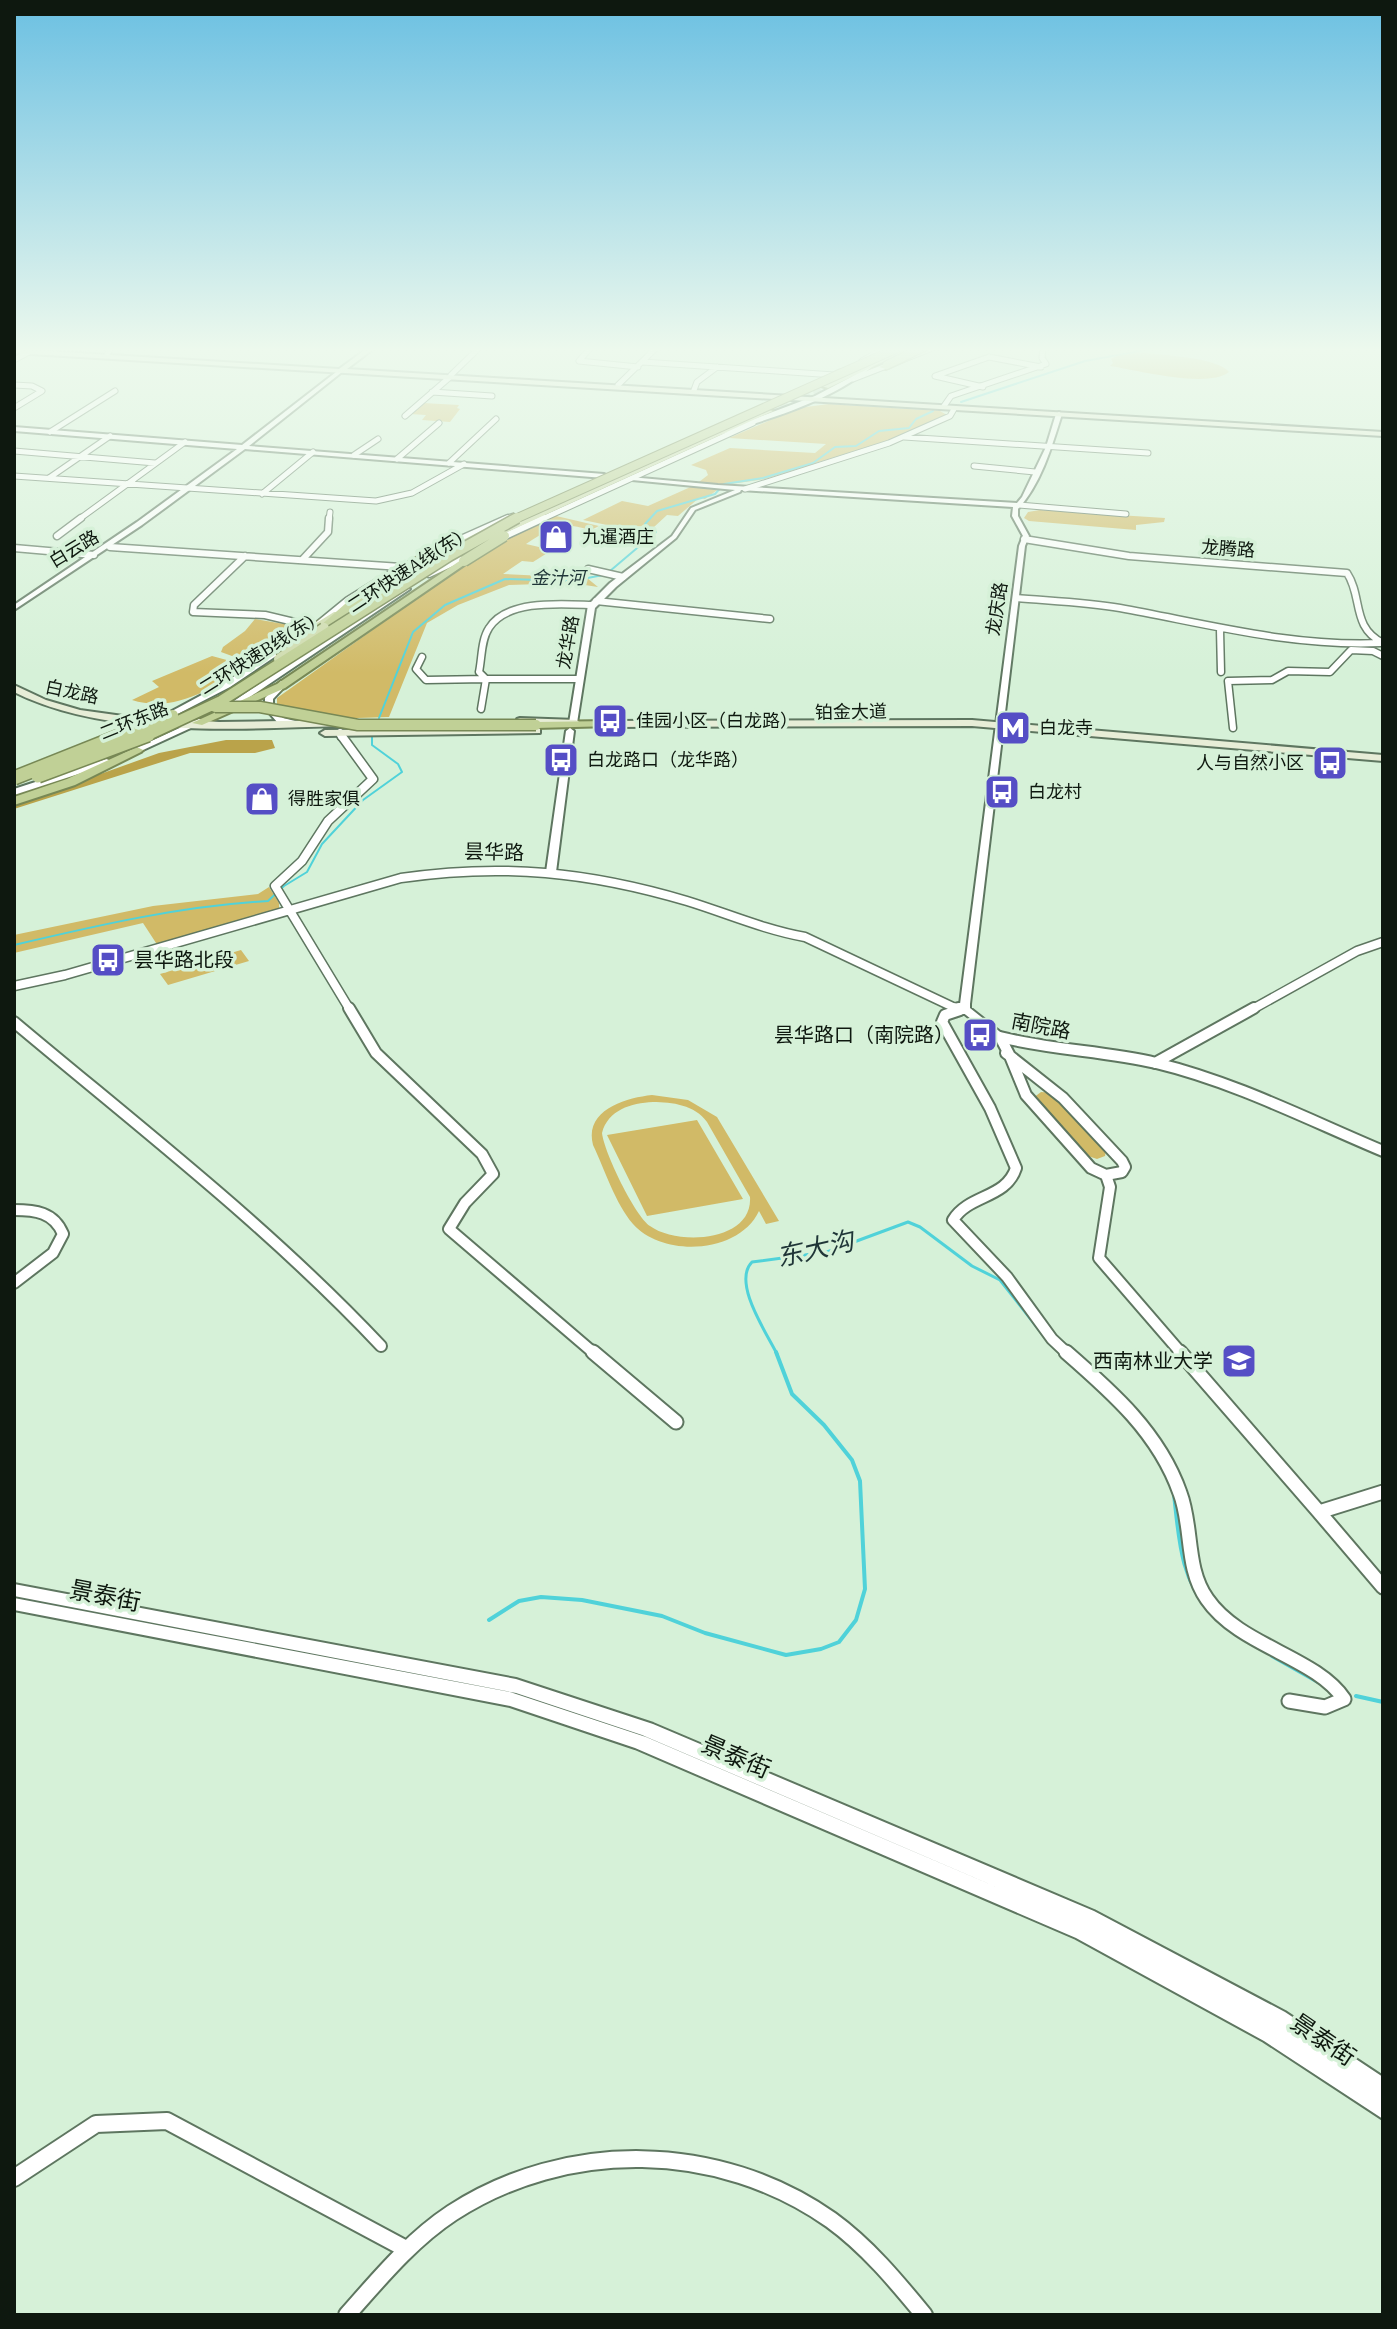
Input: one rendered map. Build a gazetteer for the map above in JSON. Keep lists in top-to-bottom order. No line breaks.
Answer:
{"streets":{"highway":["二环快速A线(东)","二环快速B线(东)"],"main road":["白龙路","铂金大道","二环东路"],"street":["白云路","龙腾路","龙庆路","龙华路","昙华路","南院路","景泰街"]},"crossings":[["龙腾路","龙庆路"],["二环快速A线(东)","二环快速B线(东)"],["龙庆路","铂金大道"],["龙华路","铂金大道"],["龙华路","昙华路"],["二环快速B线(东)","二环东路"],["白龙路","铂金大道"],["昙华路","南院路"]],"water":["金汁河","东大沟"],"places":{"shop":["九暹酒庄","得胜家俱"],"bus stop":["佳园小区（白龙路）","白龙路口（龙华路）","人与自然小区","白龙村","昙华路北段","昙华路口（南院路）"],"metro station":["白龙寺"],"school or university":["西南林业大学"]}}
